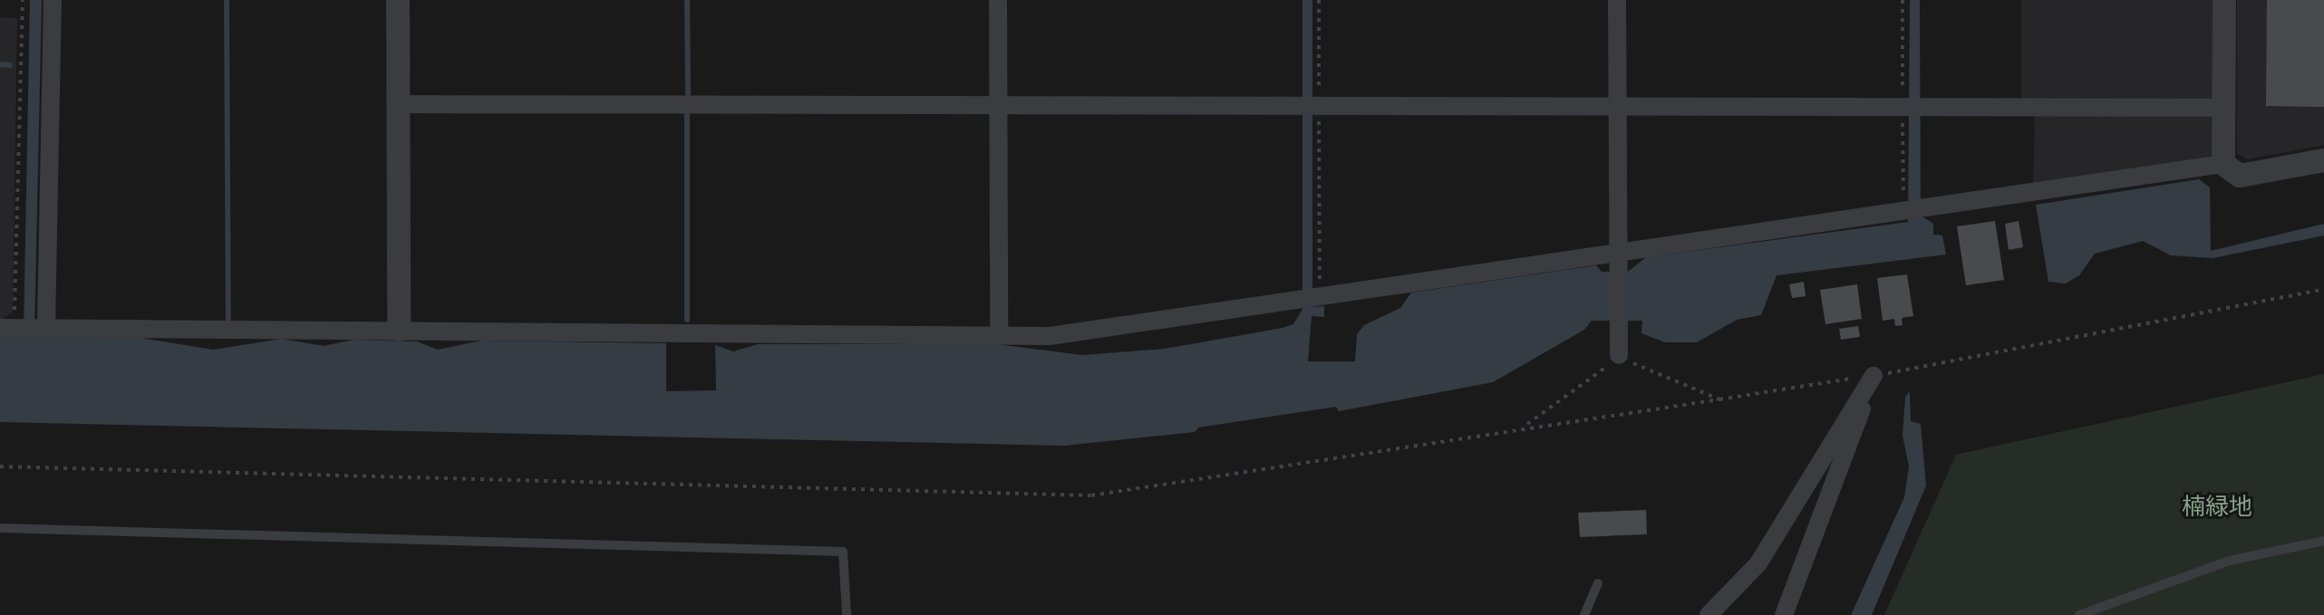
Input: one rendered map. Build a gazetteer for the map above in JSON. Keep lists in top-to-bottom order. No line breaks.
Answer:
{"parks":["楠緑地"]}
